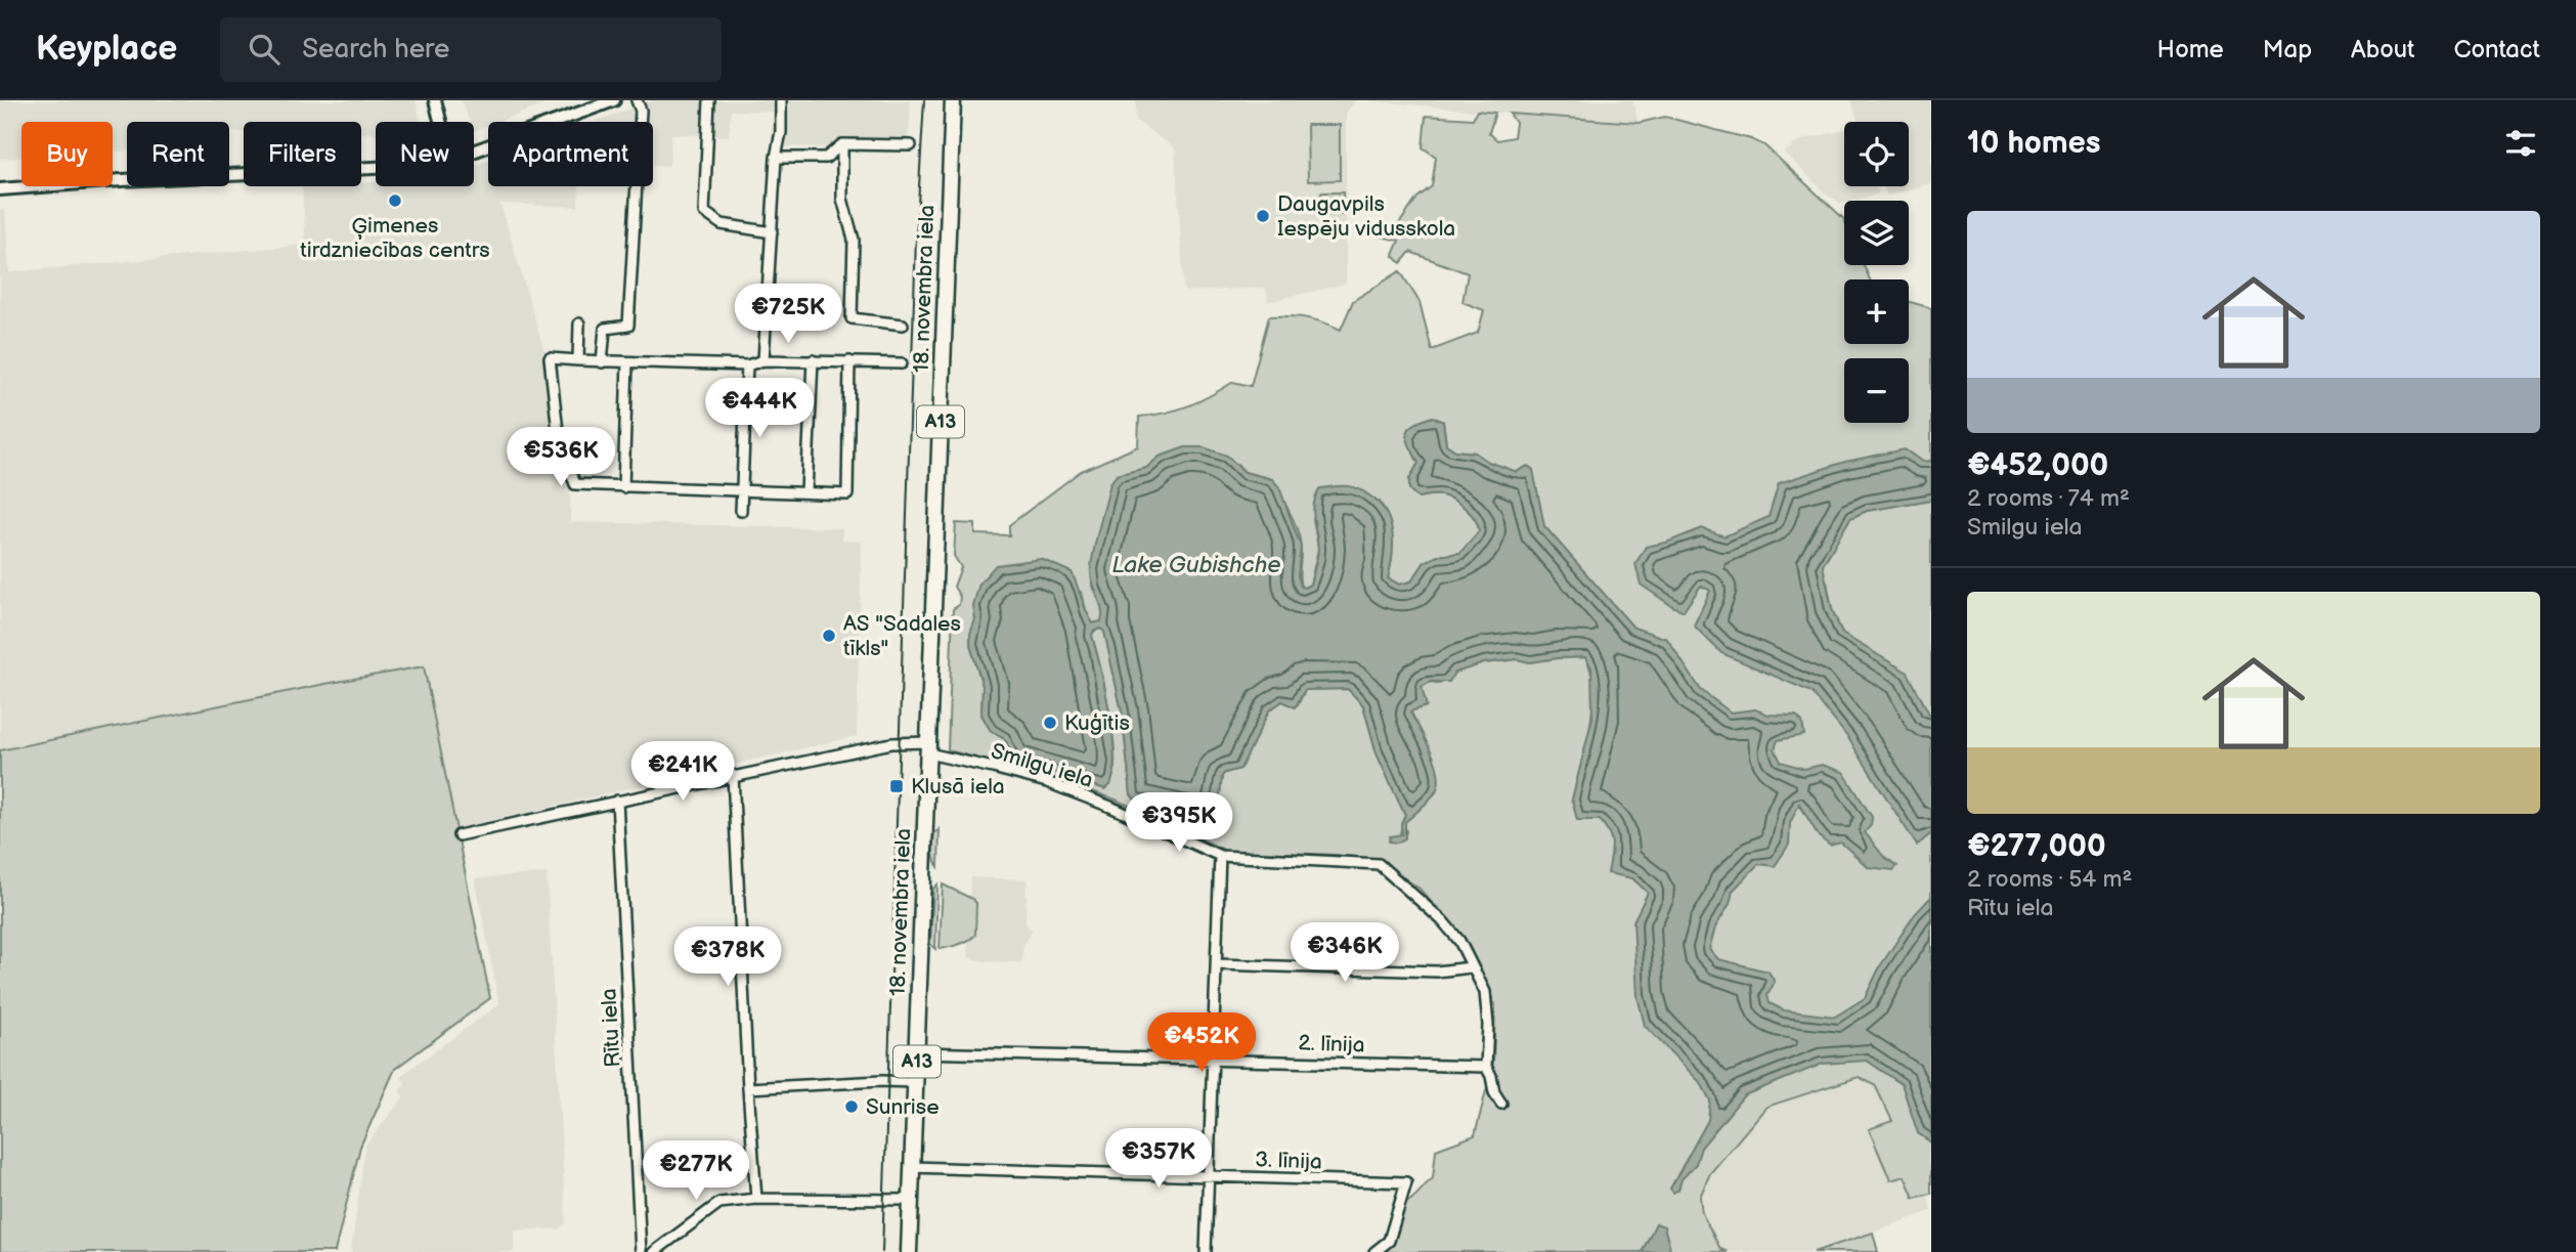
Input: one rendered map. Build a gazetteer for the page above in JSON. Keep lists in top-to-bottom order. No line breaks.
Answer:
{"streets":{"main road":["18. novembra iela","A13"],"street":["Smilgu iela","Rītu iela","2. līnija","3. līnija"]},"crossings":[["18. novembra iela","Smilgu iela"],["18. novembra iela","2. līnija"],["18. novembra iela","3. līnija"]],"water":["Lake Gubishche"],"places":{"other":["Ģimenes tirdzniecības centrs","Daugavpils Iespēju vidusskola","AS \"Sadales tīkls\"","Kuģītis","Sunrise"],"transit":["Klusā iela"]},"page":{"header":"Keyplace","search":"Search here","nav":["Home","Map","About","Contact"],"heading":"10 homes","map_buttons":["+","−"],"chip":["Buy","Rent","Filters","New","Apartment"],"list":[{"name":"€452,000","note":"2 rooms · 74 m² · Smilgu iela"},{"name":"€277,000","note":"2 rooms · 54 m² · Rītu iela"}],"price":["€725K","€444K","€536K","€241K","€395K","€346K","€378K","€452K","€357K","€277K"]}}
